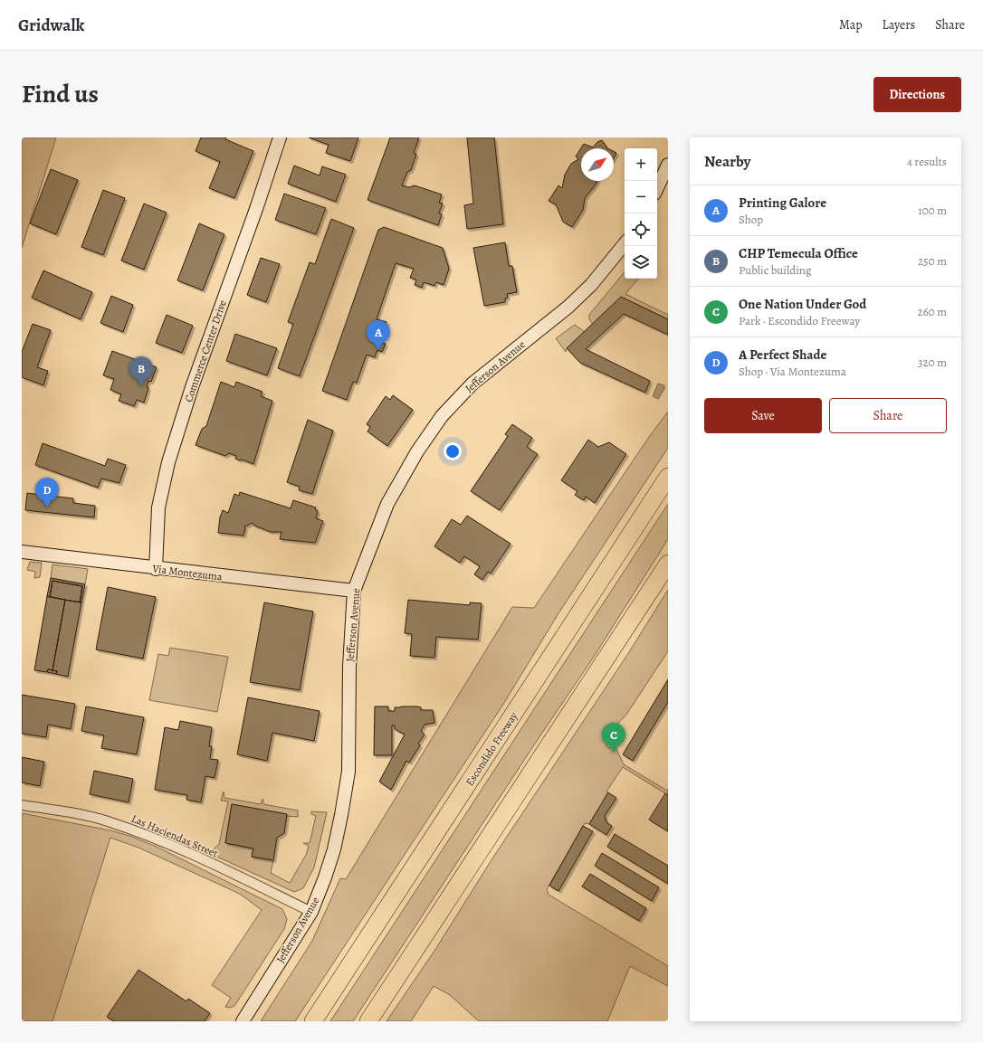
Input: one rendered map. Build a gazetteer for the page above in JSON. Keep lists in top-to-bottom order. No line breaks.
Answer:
{"streets":{"highway":["Escondido Freeway"],"main road":["Commerce Center Drive","Jefferson Avenue","Via Montezuma"],"street":["Las Haciendas Street"]},"crossings":[["Commerce Center Drive","Via Montezuma"],["Jefferson Avenue","Via Montezuma"],["Jefferson Avenue","Las Haciendas Street"]],"north":"top right","page":{"header":"Gridwalk","nav":["Map","Layers","Share"],"title":"Find us","buttons":["Directions",["Save","Share"]],"heading":["Nearby","4 results"],"map_buttons":["+","−"],"list":[{"mark":"A","name":"Printing Galore","note":"Shop","value":"100 m"},{"mark":"B","name":"CHP Temecula Office","note":"Public building","value":"250 m"},{"mark":"C","name":"One Nation Under God","note":"Park · Escondido Freeway","value":"260 m"},{"mark":"D","name":"A Perfect Shade","note":"Shop · Via Montezuma","value":"320 m"}],"pins":["A","B","D","C"]}}
